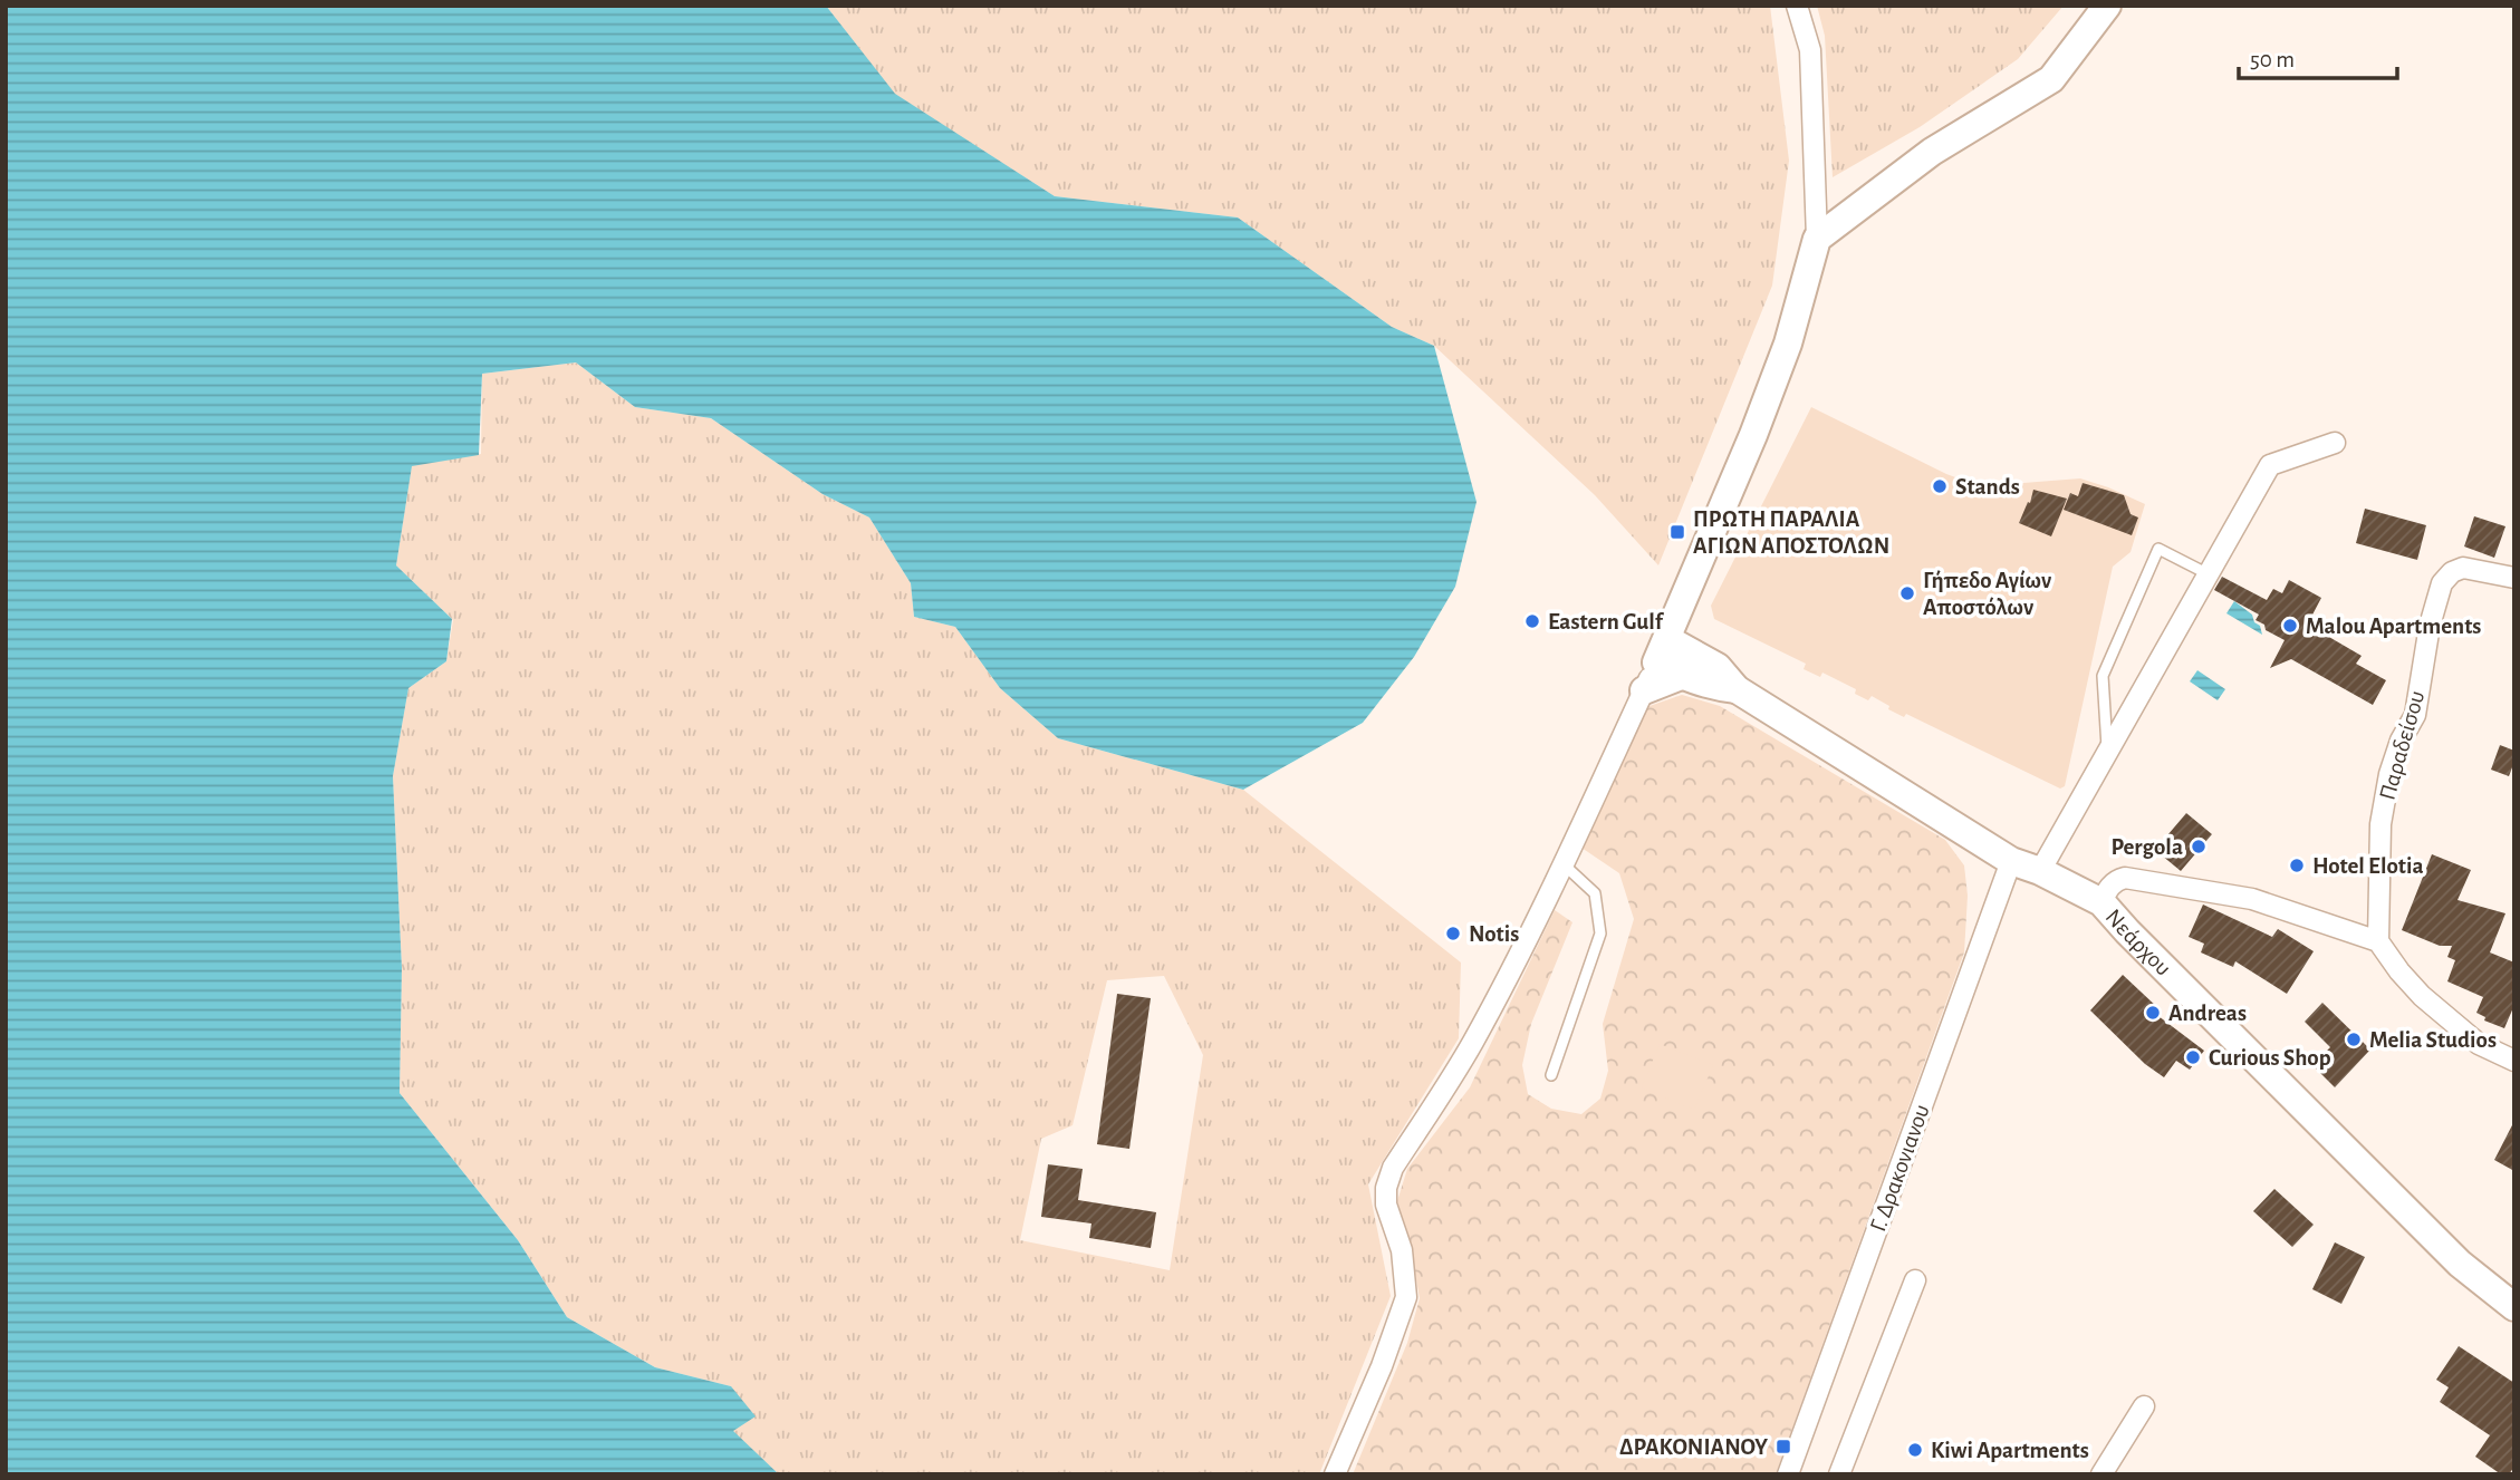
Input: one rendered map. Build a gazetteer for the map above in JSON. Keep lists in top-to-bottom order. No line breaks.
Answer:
{"streets":{"street":["Παραδείσου","Νεάρχου","Γ. Δρακονιανου"]},"crossings":[["Νεάρχου","Γ. Δρακονιανου"]],"places":{"other":["Stands","Γήπεδο Αγίων Αποστόλων","Eastern Gulf","Malou Apartments","Pergola","Hotel Elotia","Notis","Andreas","Melia Studios","Curious Shop","Kiwi Apartments"],"transit":["ΠΡΩΤΗ ΠΑΡΑΛΙΑ ΑΓΙΩΝ ΑΠΟΣΤΟΛΩΝ","ΔΡΑΚΟΝΙΑΝΟΥ"]},"scale_bar":"50 m"}
